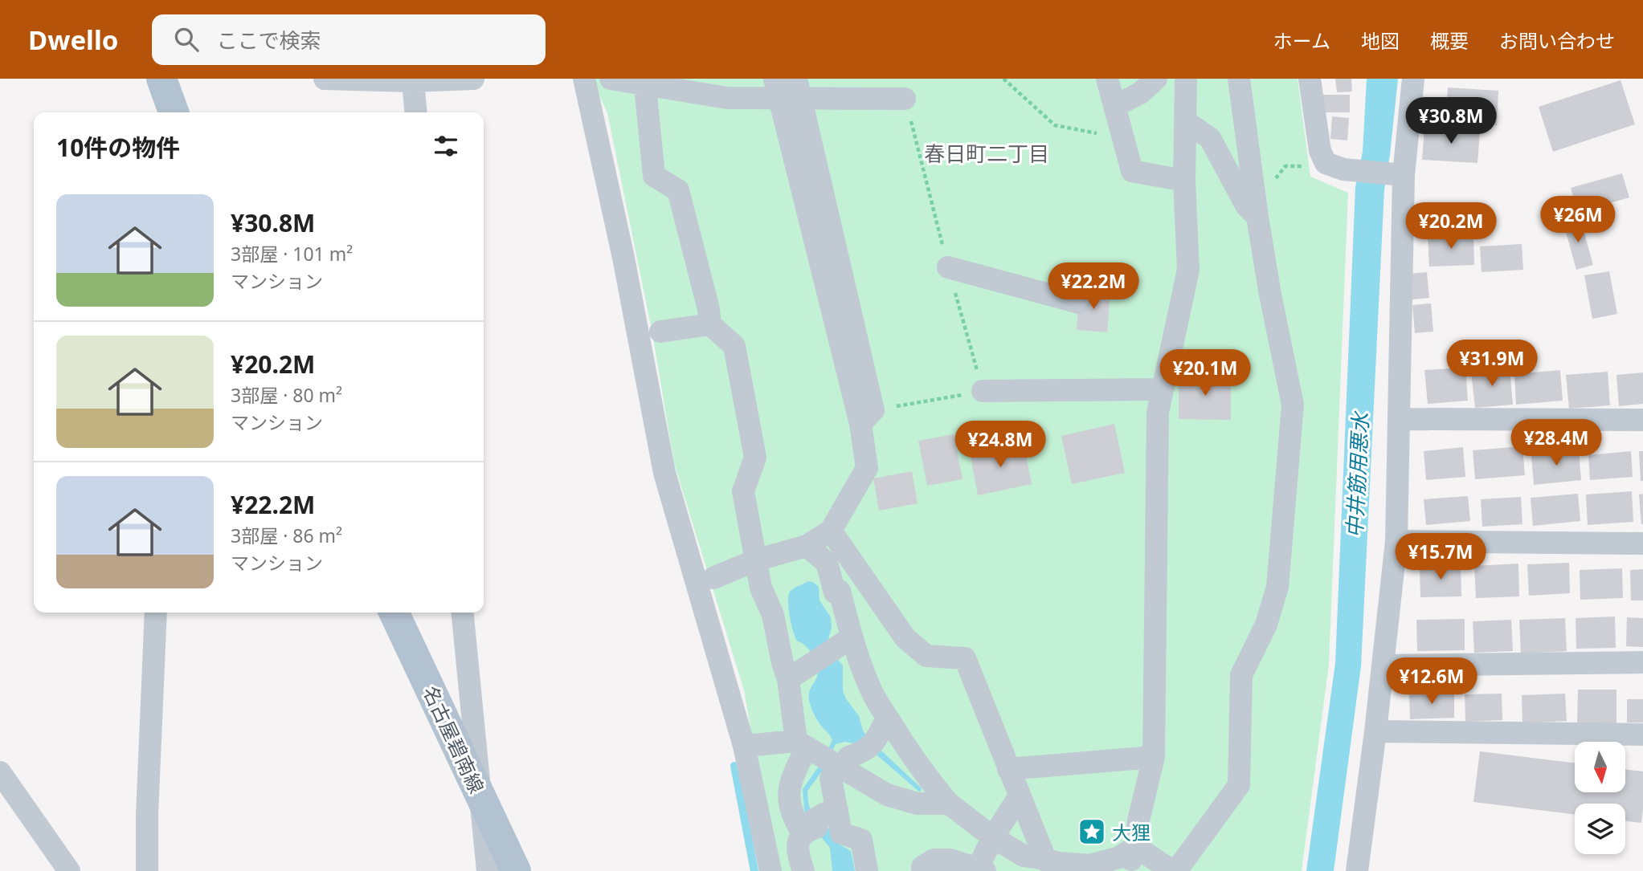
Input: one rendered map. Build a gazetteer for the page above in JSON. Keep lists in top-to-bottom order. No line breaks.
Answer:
{"streets":{"main road":["名古屋碧南線"]},"districts":["春日町二丁目"],"water":["中井筋用悪水"],"places":{"place":["大狸"]},"north":"bottom","page":{"header":"Dwello","search":"ここで検索","nav":["ホーム","地図","概要","お問い合わせ"],"price":["¥30.8M","¥26M","¥20.2M","¥22.2M","¥31.9M","¥20.1M","¥28.4M","¥24.8M","¥15.7M","¥12.6M"],"heading":"10件の物件","list":[{"name":"¥30.8M","note":"3部屋 · 101 m² · マンション"},{"name":"¥20.2M","note":"3部屋 · 80 m² · マンション"},{"name":"¥22.2M","note":"3部屋 · 86 m² · マンション"}]}}
